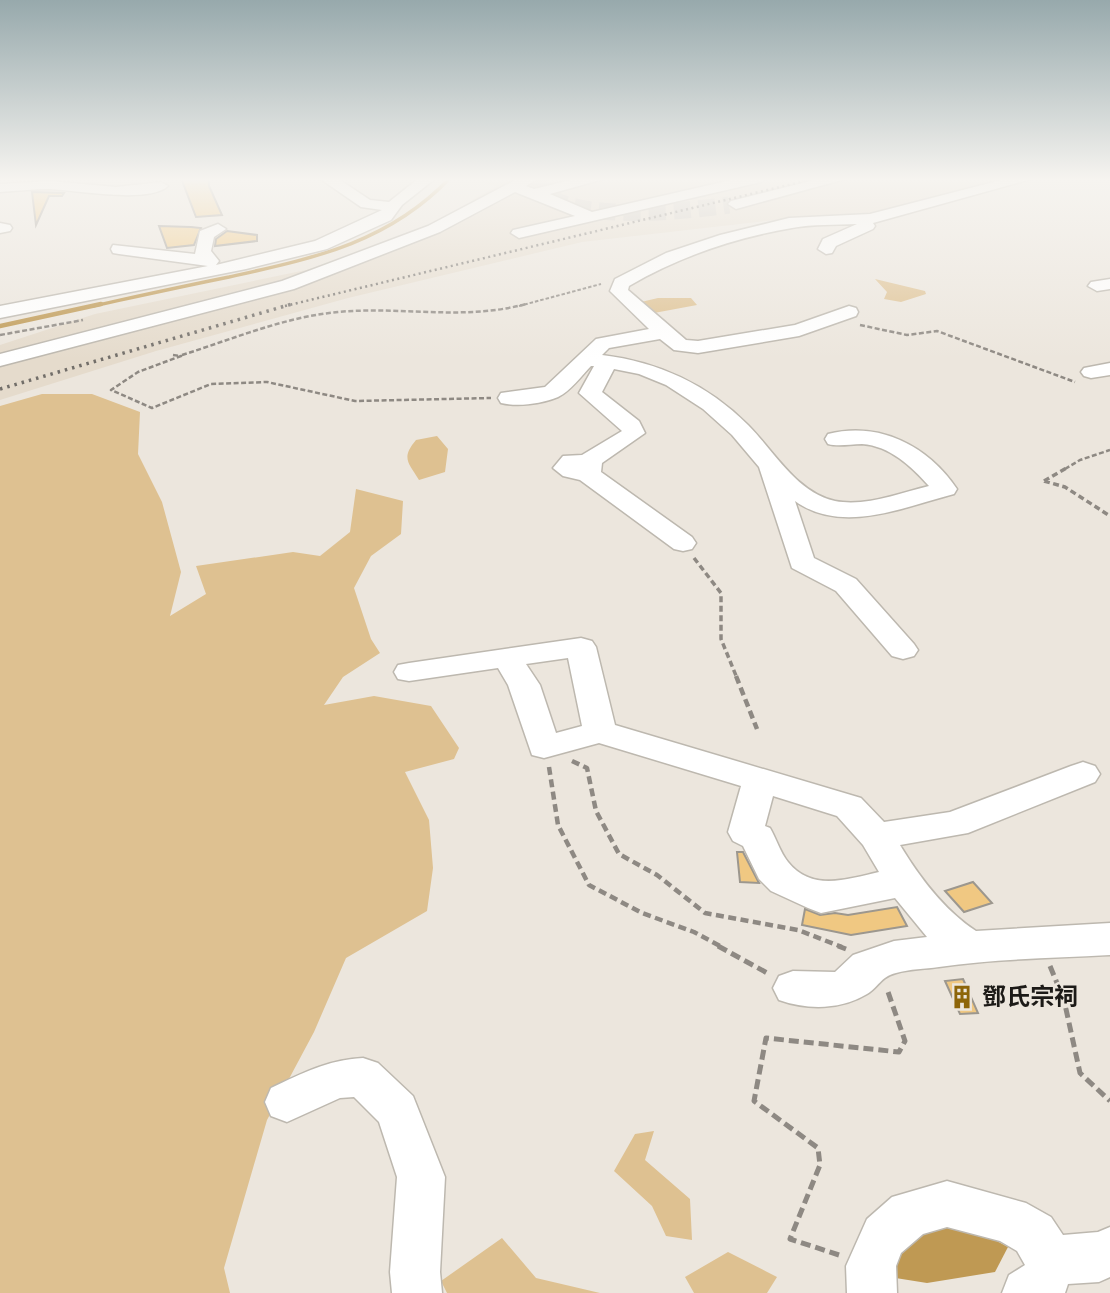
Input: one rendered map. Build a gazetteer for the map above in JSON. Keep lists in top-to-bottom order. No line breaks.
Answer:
{"places":{"building":["鄧氏宗祠"]}}
